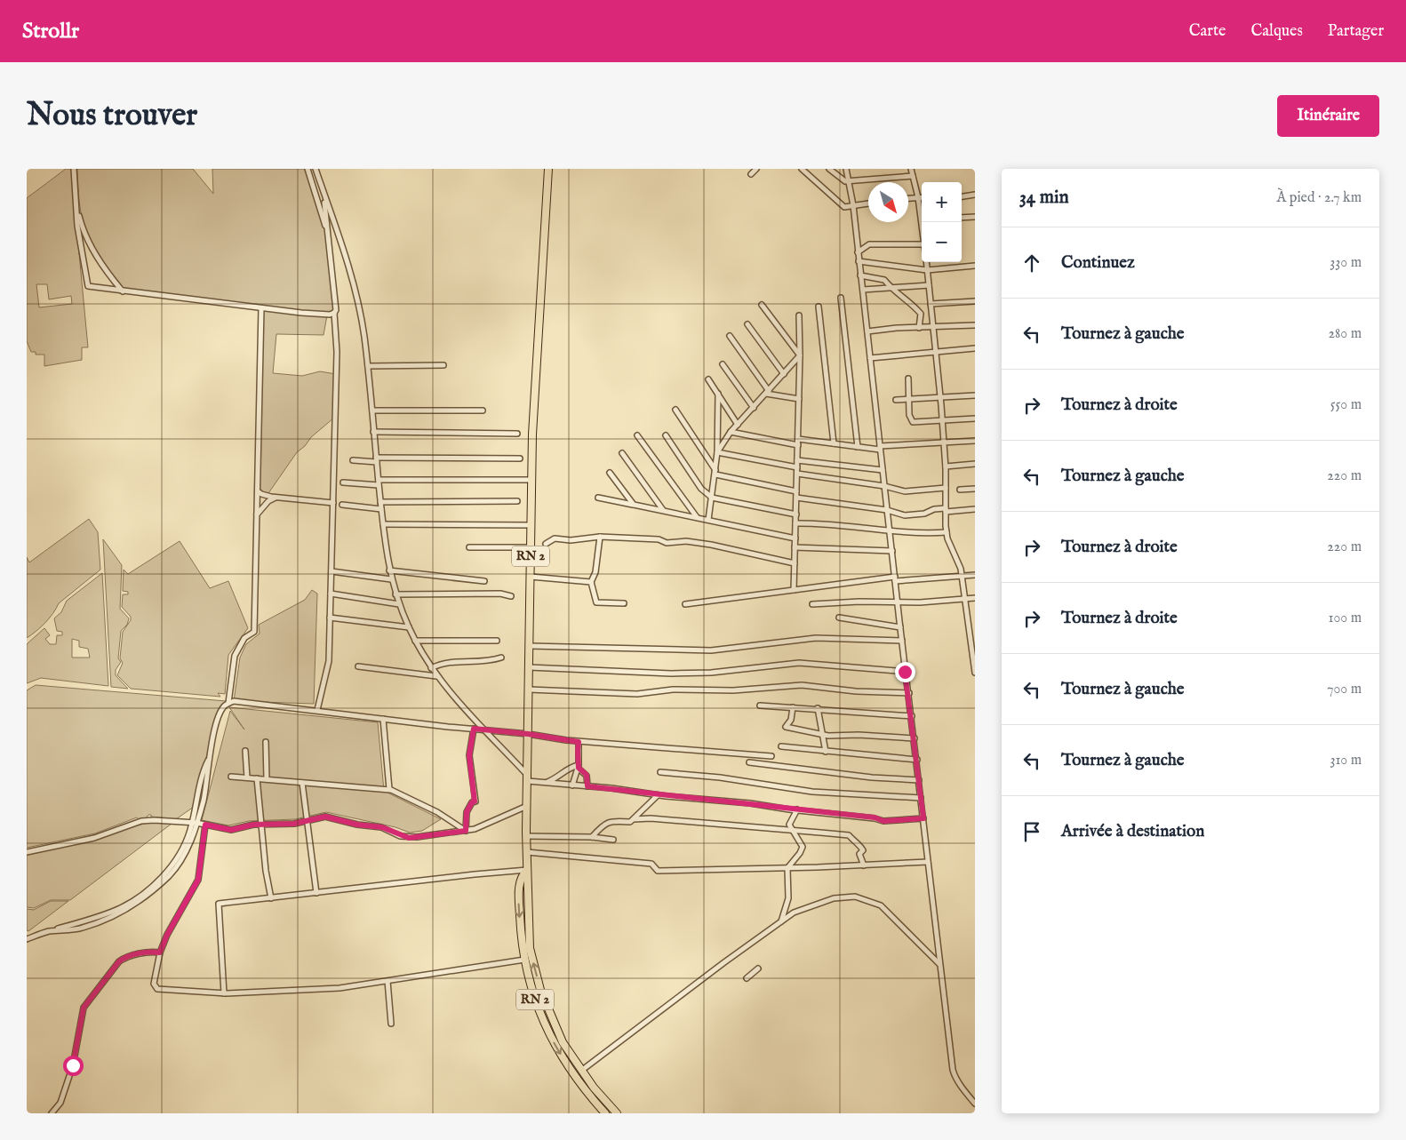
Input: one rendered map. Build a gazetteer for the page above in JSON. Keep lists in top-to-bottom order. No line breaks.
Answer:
{"streets":{"highway":["RN 2"]},"north":"bottom right","page":{"header":"Strollr","nav":["Carte","Calques","Partager"],"buttons":"Itinéraire","title":"Nous trouver","heading":["34 min","À pied · 2.7 km"],"map_buttons":["+","−"],"list":[["Continuez","330 m"],["Tournez à gauche","280 m"],["Tournez à droite","550 m"],["Tournez à gauche","220 m"],["Tournez à droite","220 m"],["Tournez à droite","100 m"],["Tournez à gauche","700 m"],["Tournez à gauche","310 m"],"Arrivée à destination"]}}
